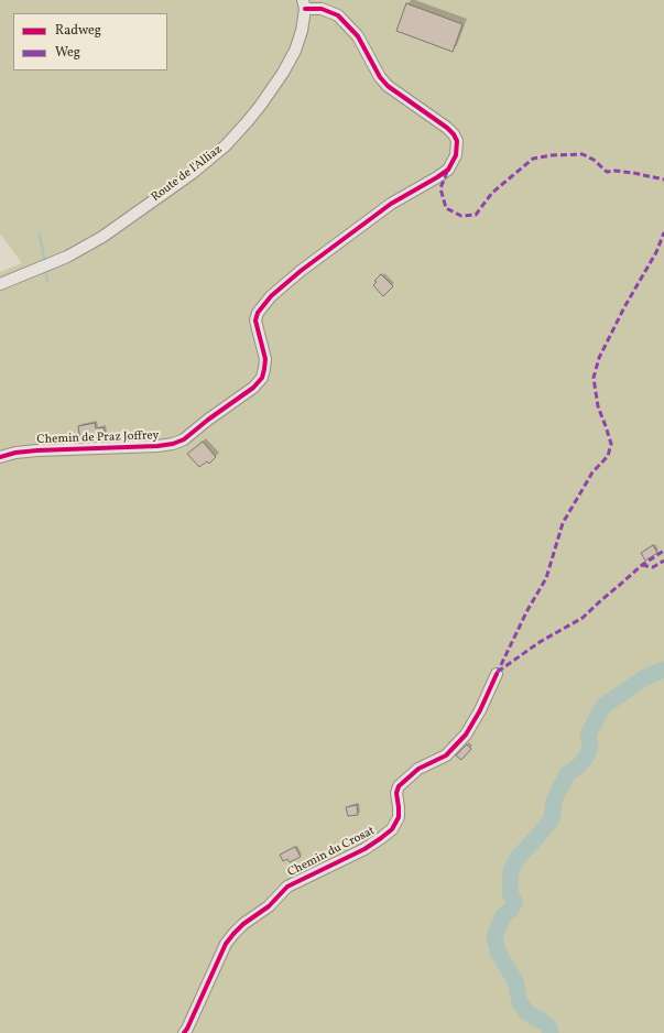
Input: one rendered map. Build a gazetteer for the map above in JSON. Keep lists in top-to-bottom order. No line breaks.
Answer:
{"streets":{"street":["Route de l'Alliaz","Chemin de Praz Joffrey","Chemin du Crosat"]},"crossings":[["Route de l'Alliaz","Chemin de Praz Joffrey"]],"legend":["Radweg","Weg"]}
